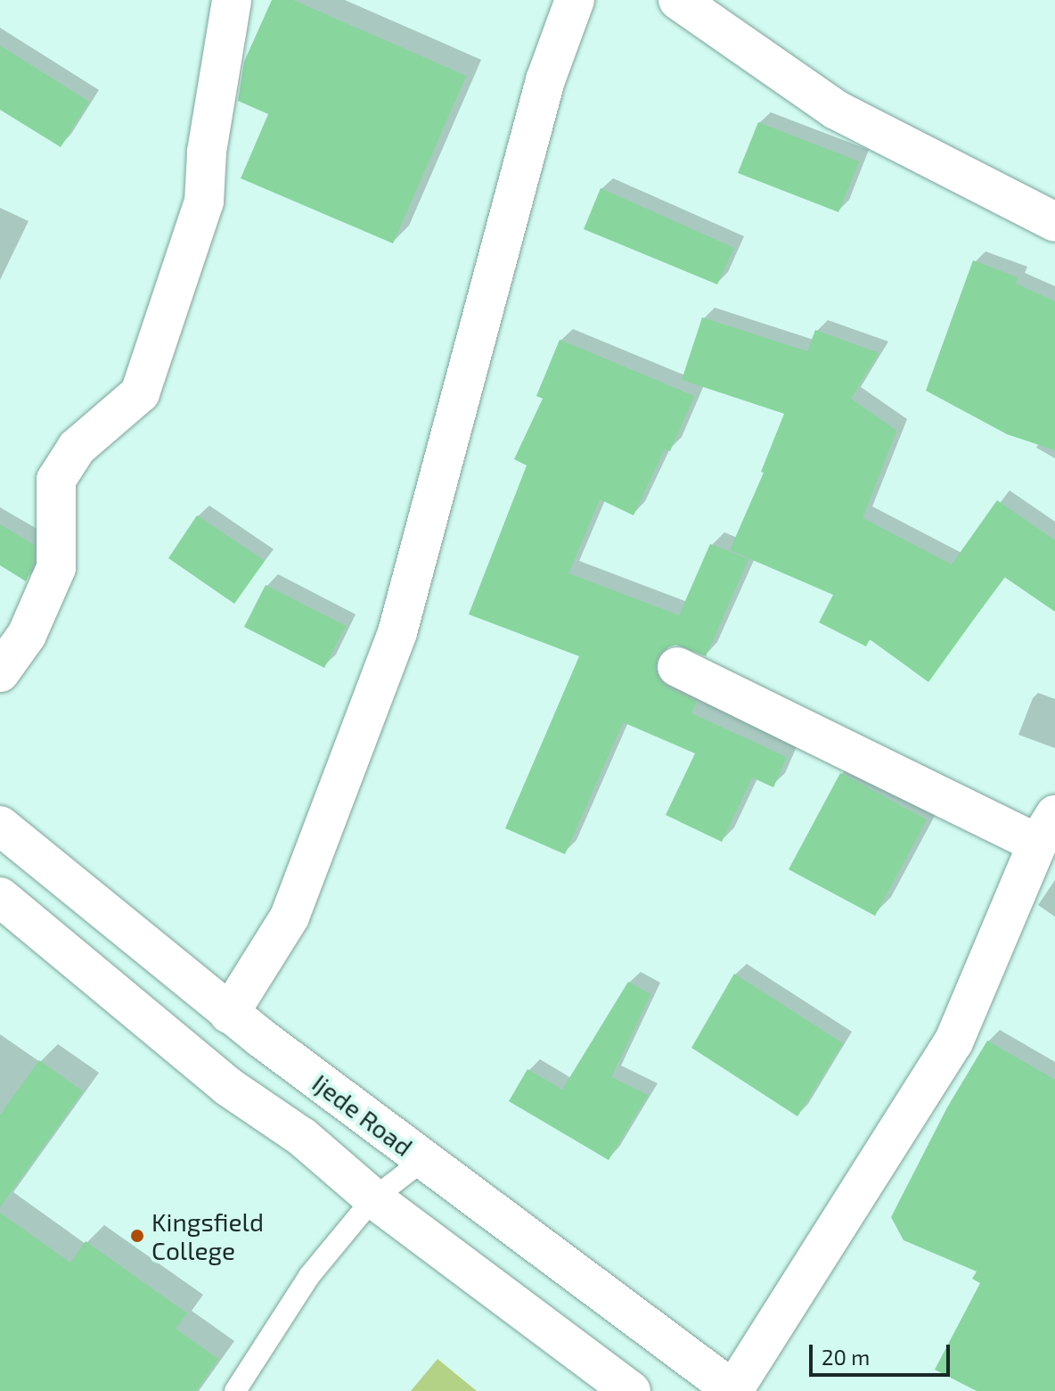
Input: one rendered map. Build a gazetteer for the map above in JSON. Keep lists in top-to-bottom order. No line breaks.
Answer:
{"streets":{"street":["Ijede Road"]},"places":["Kingsfield College"],"scale_bar":"20 m"}
